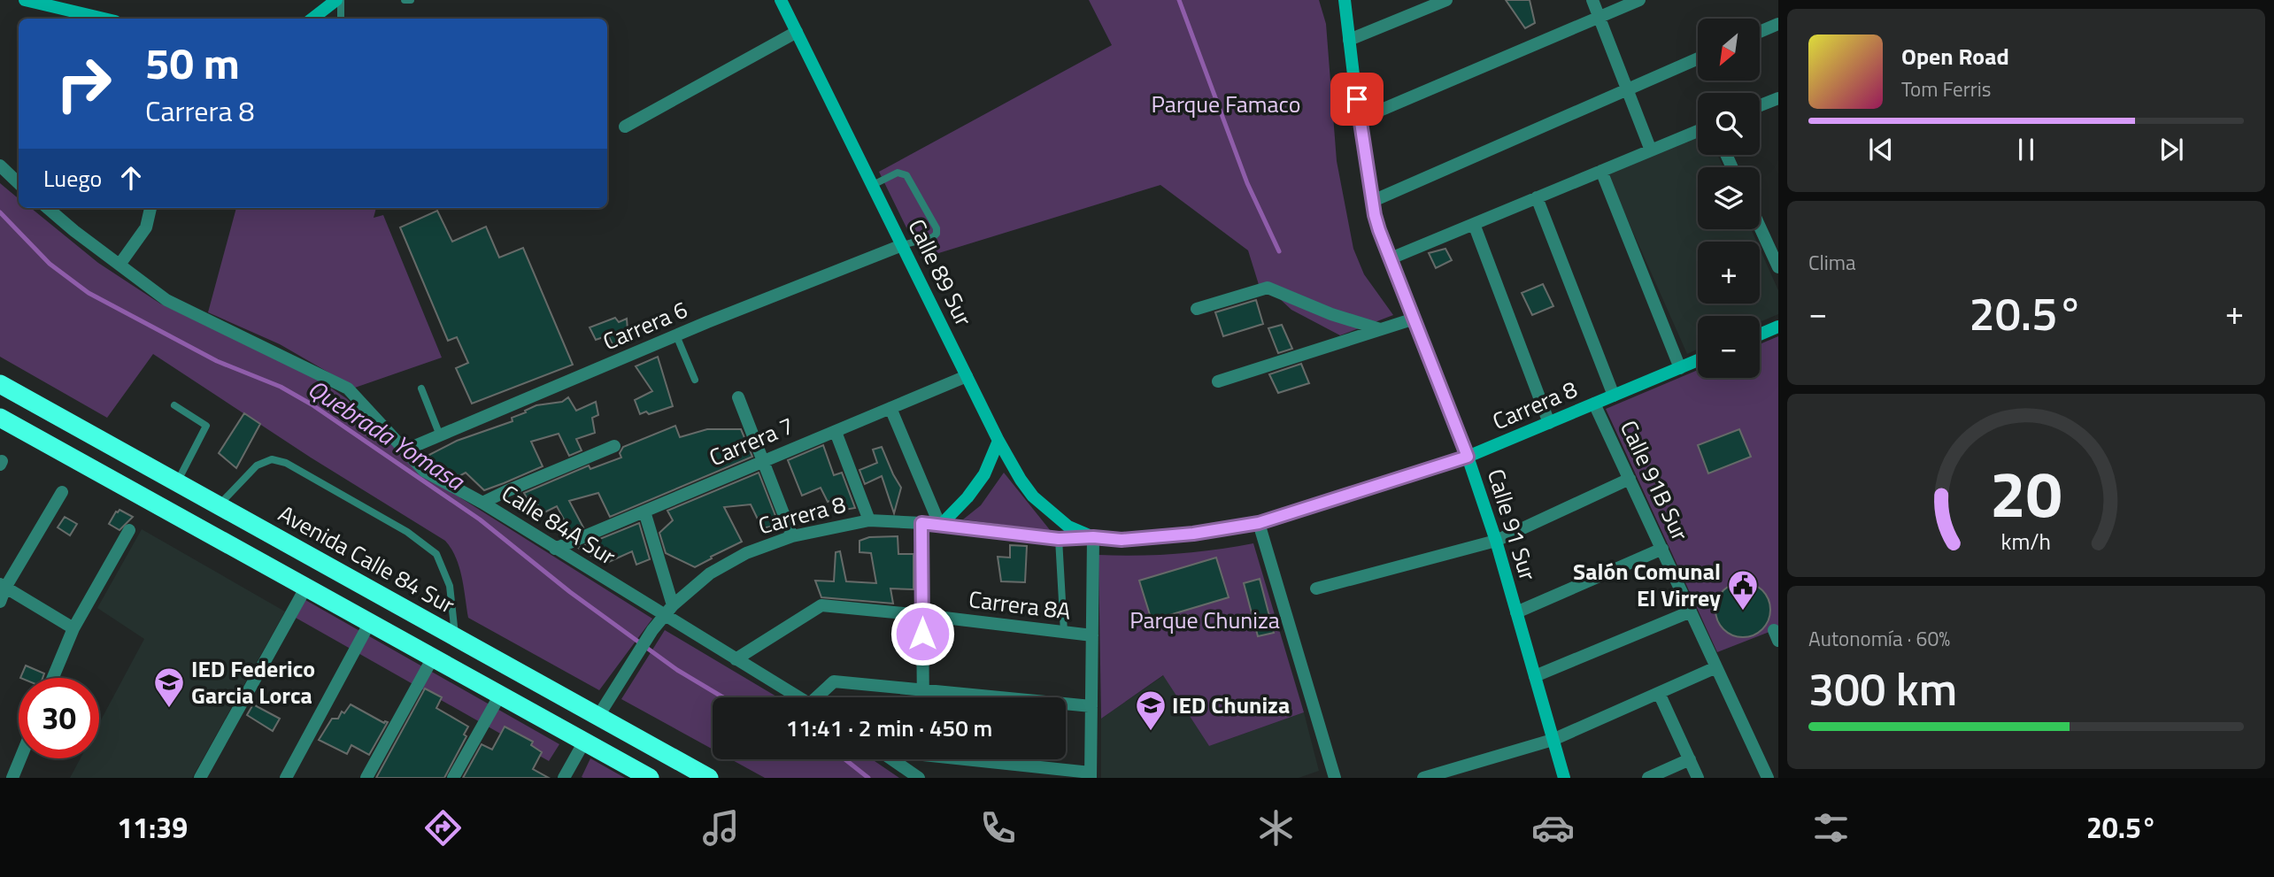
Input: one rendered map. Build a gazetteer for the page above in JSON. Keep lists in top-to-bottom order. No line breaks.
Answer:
{"streets":{"highway":["Avenida Calle 84 Sur"],"street":["Calle 89 Sur","Carrera 6","Carrera 8","Carrera 7","Calle 91B Sur","Calle 84A Sur","Calle 91 Sur","Carrera 8A"]},"crossings":[["Calle 89 Sur","Carrera 6"],["Calle 89 Sur","Carrera 8"],["Calle 89 Sur","Carrera 7"],["Carrera 6","Calle 84A Sur"],["Carrera 8","Calle 91B Sur"],["Carrera 8","Calle 84A Sur"],["Carrera 8","Calle 91 Sur"],["Carrera 8","Avenida Calle 84 Sur"],["Carrera 7","Calle 84A Sur"],["Calle 84A Sur","Carrera 8A"]],"water":["Quebrada Yomasa"],"parks":["Parque Famaco","Parque Chuniza"],"places":{"public building":["Salón Comunal El Virrey"],"school or university":["IED Federico Garcia Lorca","IED Chuniza"]},"north":"bottom left","page":{"map_buttons":["+","−"],"turn":["50 m","Carrera 8"],"song":["Open Road","Tom Ferris"],"then":"Luego","tile":["Clima",["Autonomía · 60%","300 km"]],"heat":["−","20.5°","+"],"limit":"30","trip":"11:41 · 2 min · 450 m","tabs":["11:39","20.5°"],"gauge":["20","km/h"]}}
